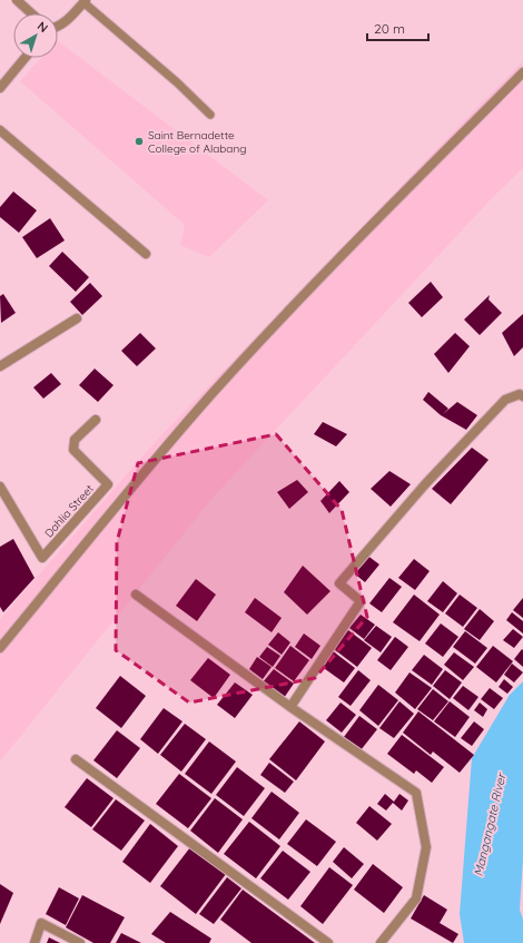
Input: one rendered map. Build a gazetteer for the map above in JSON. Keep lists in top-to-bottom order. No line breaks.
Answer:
{"streets":{"street":["Dahlia Street"]},"water":["Mangangate River"],"places":["Saint Bernadette College of Alabang"],"scale_bar":"20 m","north":"top right"}
